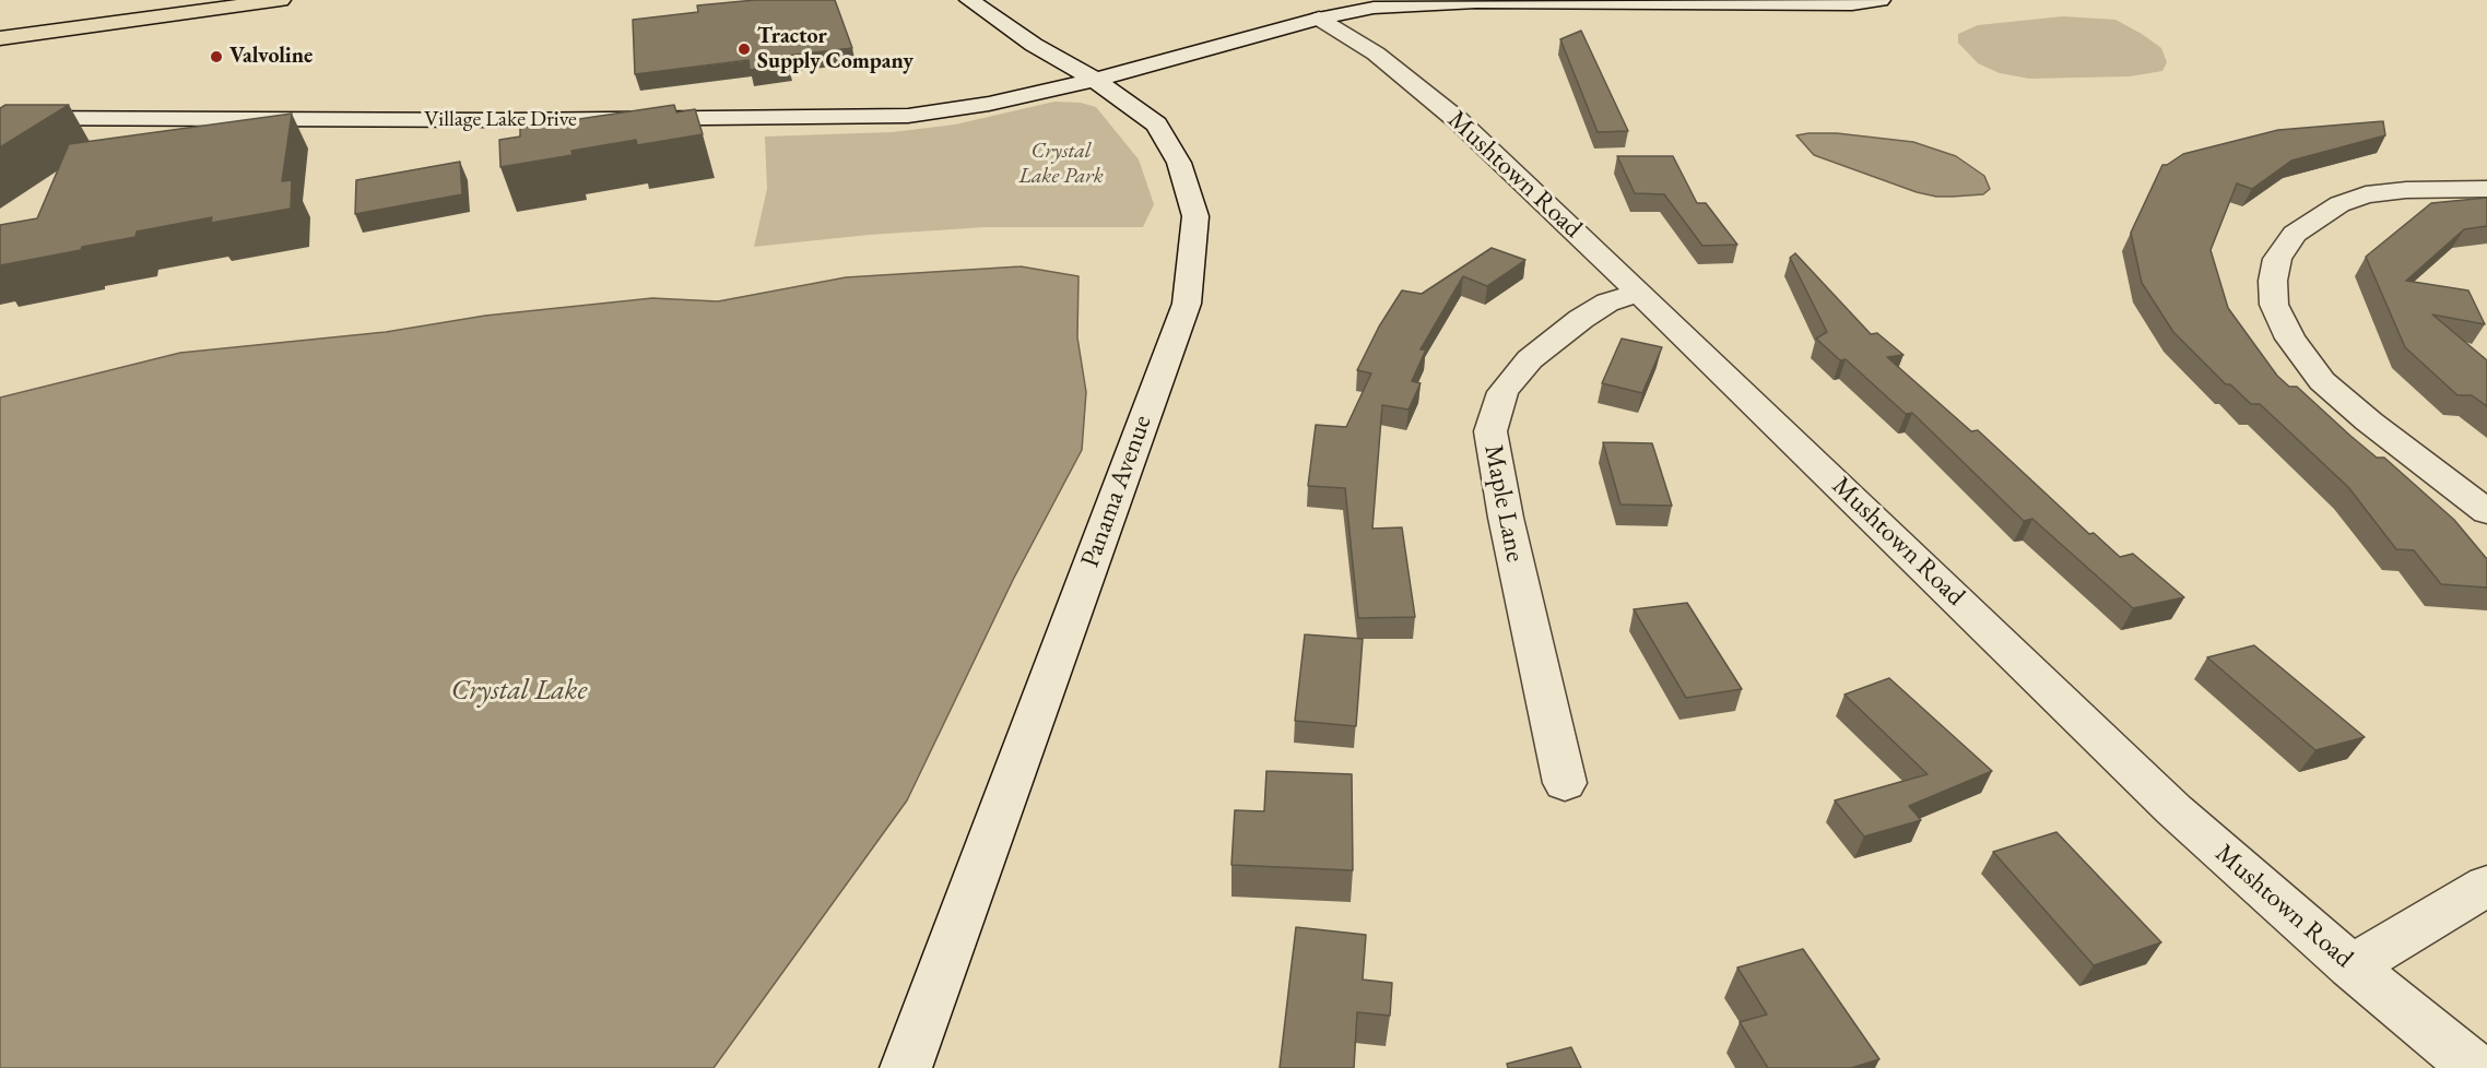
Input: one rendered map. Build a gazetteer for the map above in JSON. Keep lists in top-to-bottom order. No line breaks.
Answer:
{"streets":{"street":["Village Lake Drive","Mushtown Road","Panama Avenue","Maple Lane"]},"crossings":[["Village Lake Drive","Mushtown Road"],["Village Lake Drive","Panama Avenue"],["Mushtown Road","Maple Lane"]],"water":["Crystal Lake"],"parks":["Crystal Lake Park"],"places":["Tractor Supply Company","Valvoline"]}
